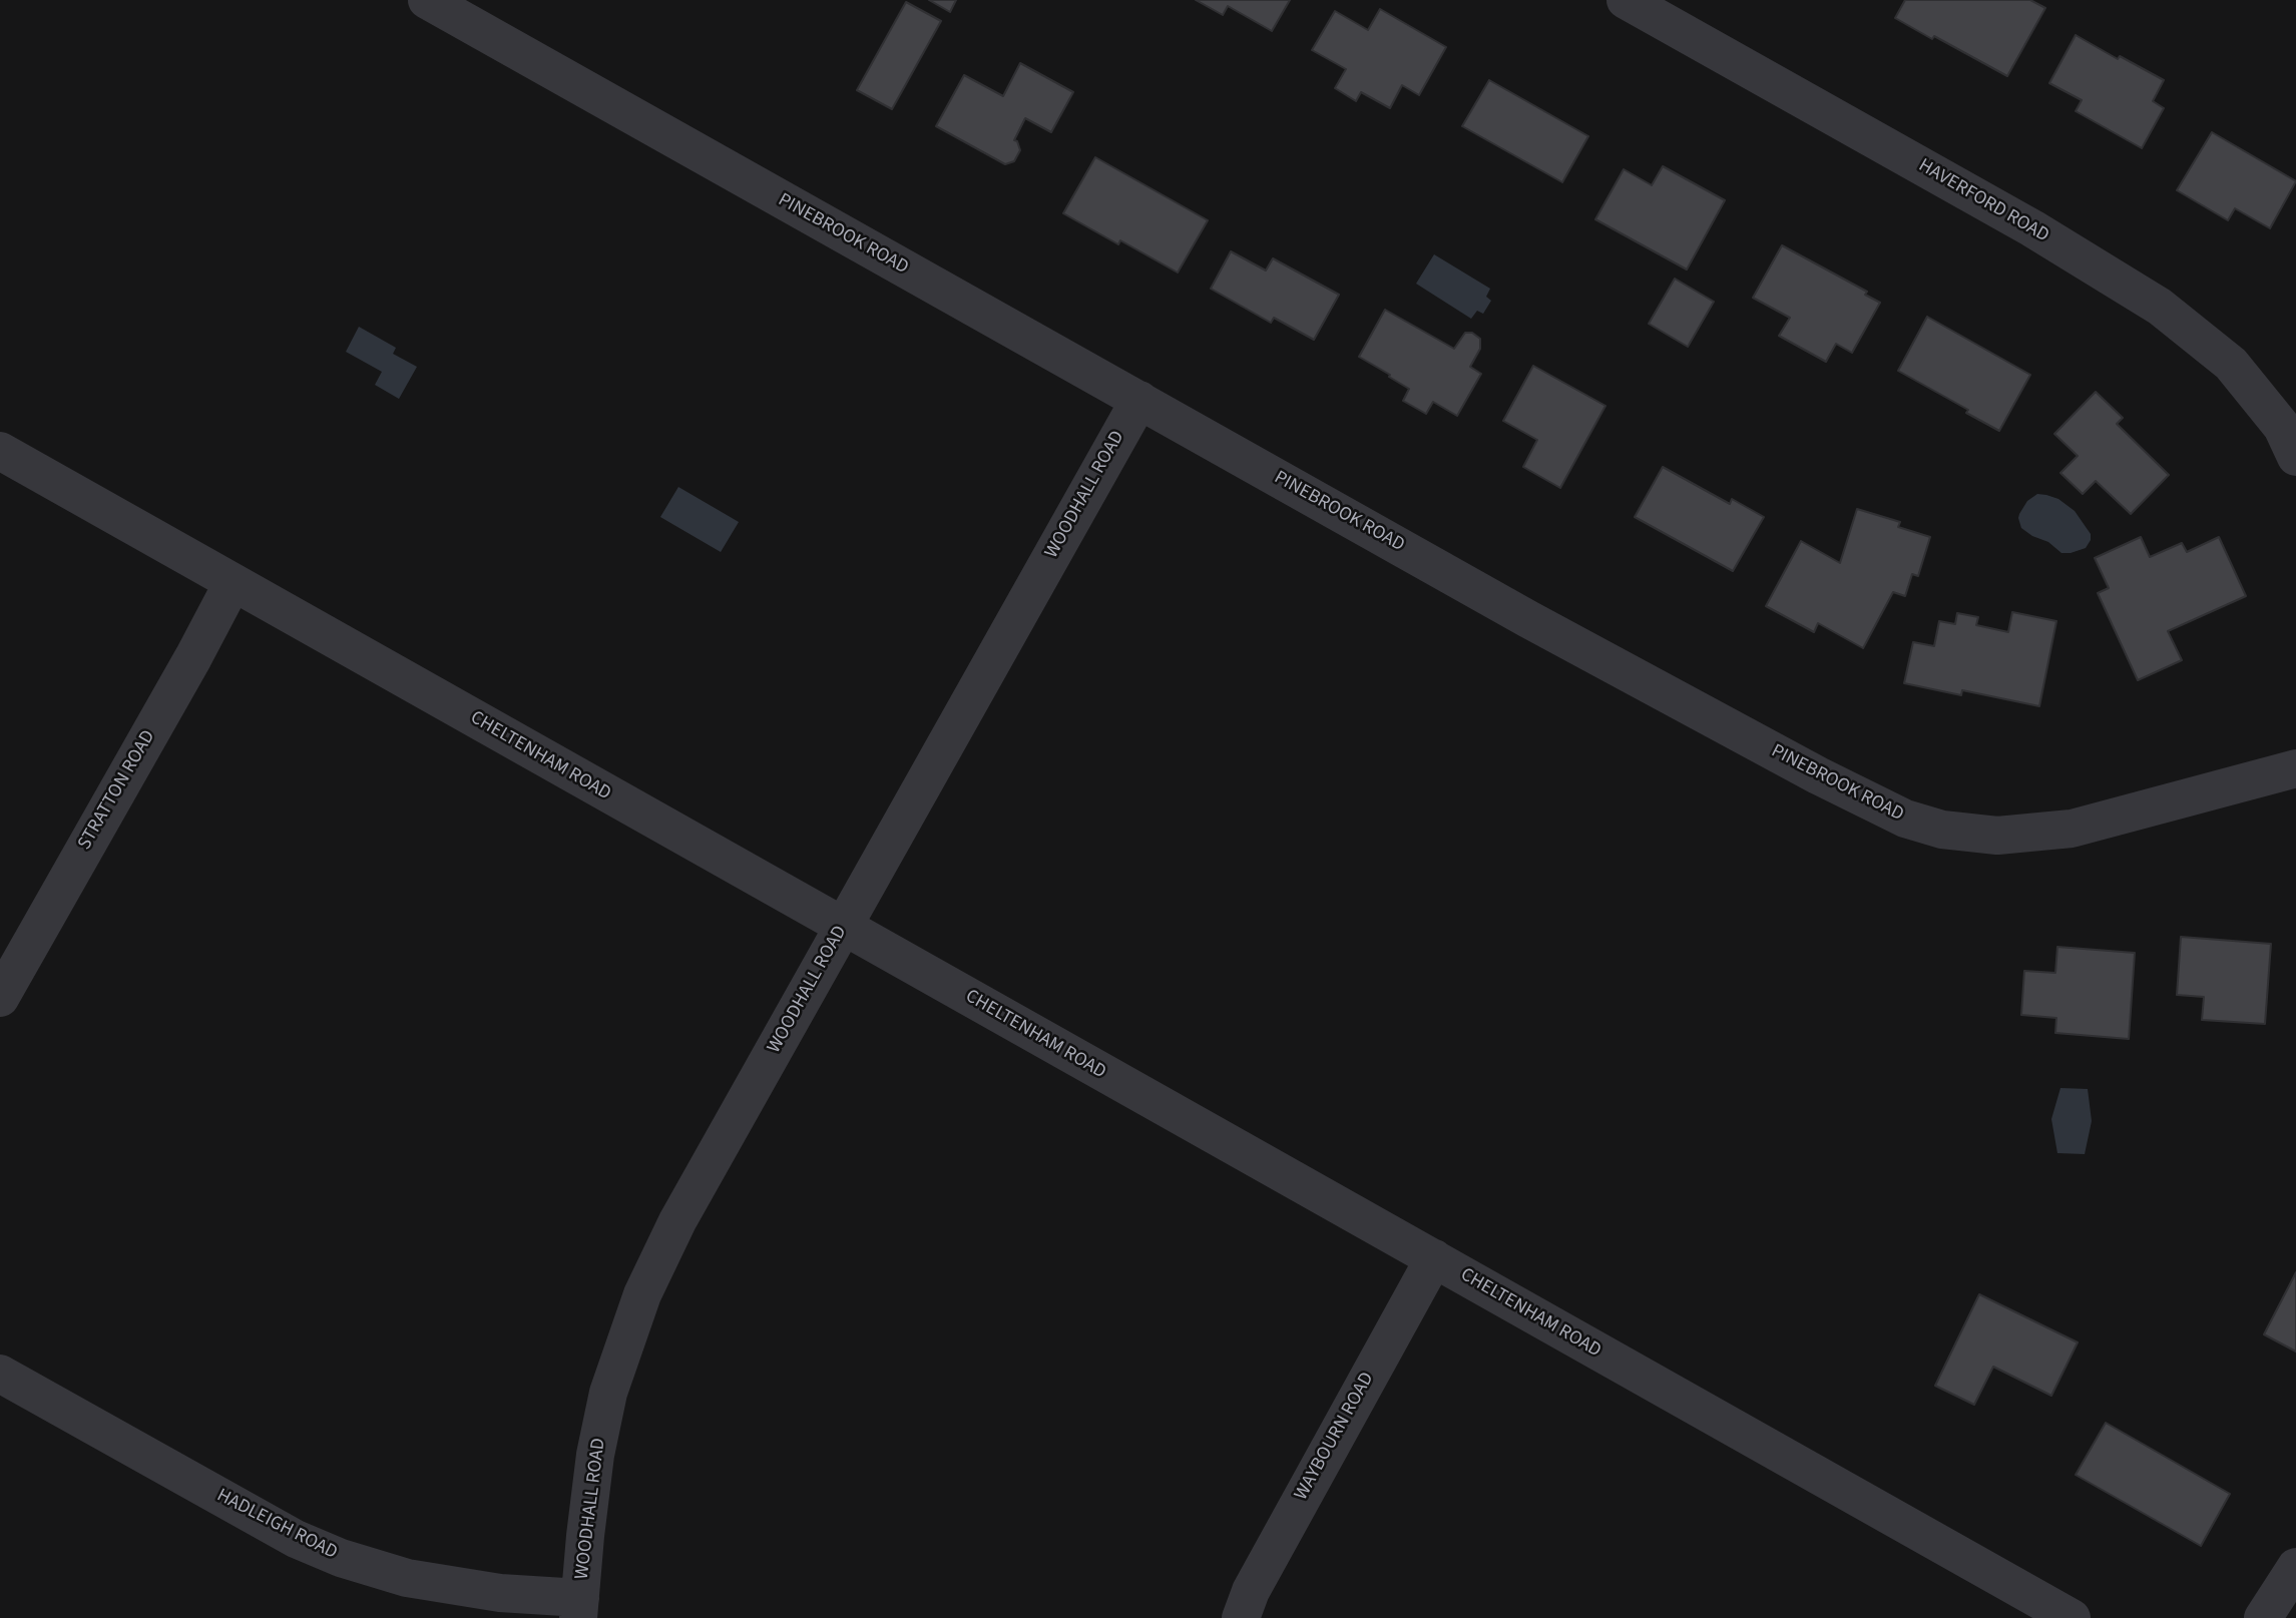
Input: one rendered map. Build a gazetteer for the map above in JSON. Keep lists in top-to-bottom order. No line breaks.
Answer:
{"streets":{"street":["HAVERFORD ROAD","PINEBROOK ROAD","WOODHALL ROAD","CHELTENHAM ROAD","STRATTON ROAD","WAYBOURN ROAD","HADLEIGH ROAD"]},"crossings":[["PINEBROOK ROAD","WOODHALL ROAD"],["WOODHALL ROAD","CHELTENHAM ROAD"],["WOODHALL ROAD","HADLEIGH ROAD"],["CHELTENHAM ROAD","STRATTON ROAD"],["CHELTENHAM ROAD","WAYBOURN ROAD"]]}
